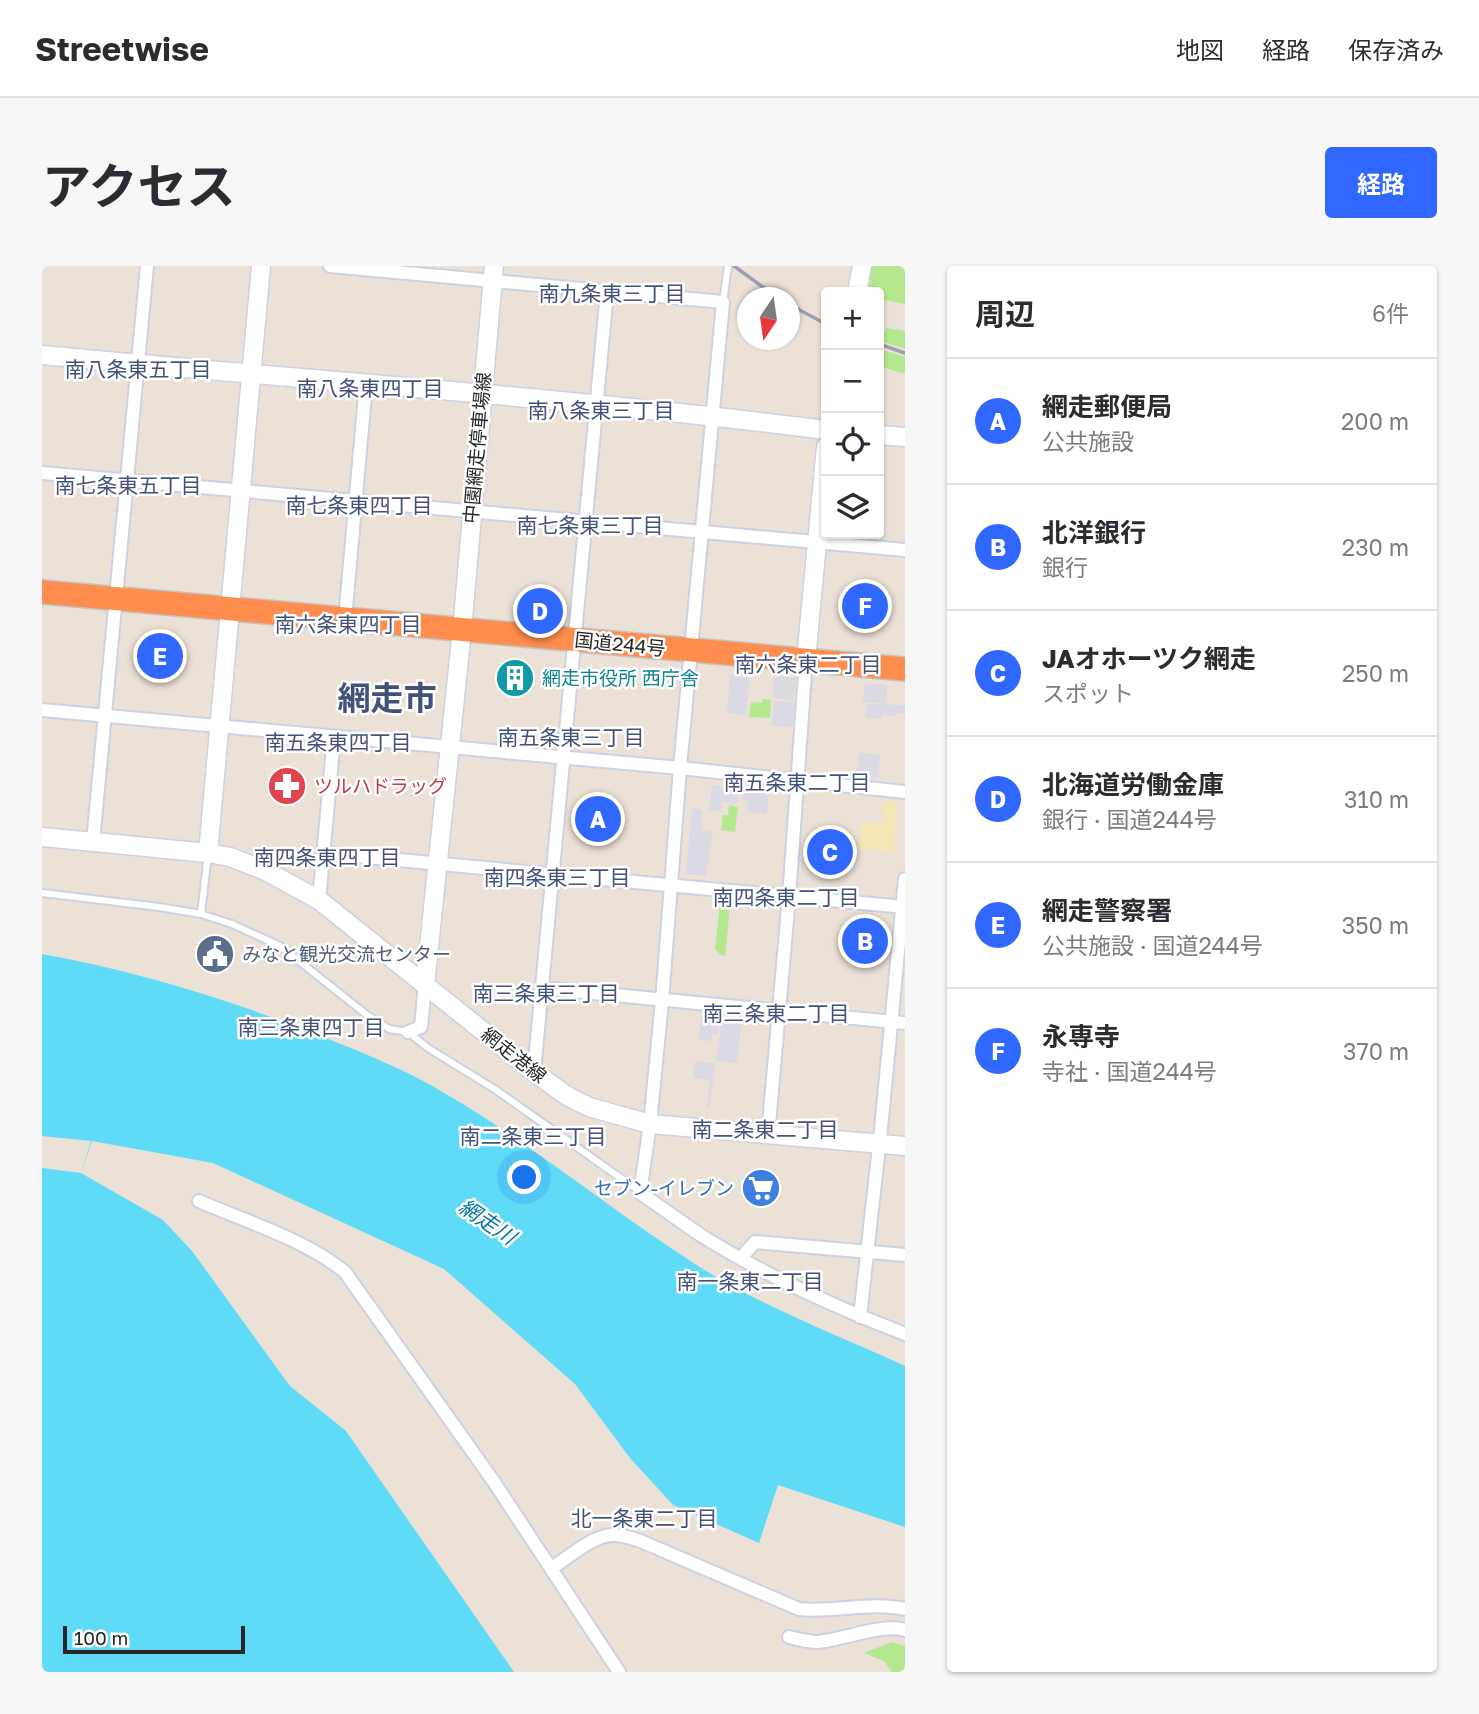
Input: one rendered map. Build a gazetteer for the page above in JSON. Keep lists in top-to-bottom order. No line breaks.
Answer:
{"streets":{"highway":["国道244号"],"street":["中園網走停車場線","網走港線"]},"crossings":[["中園網走停車場線","国道244号"],["中園網走停車場線","網走港線"]],"districts":["南九条東三丁目","南八条東五丁目","南八条東四丁目","南八条東三丁目","南七条東五丁目","南七条東四丁目","南七条東三丁目","南六条東四丁目","南六条東二丁目","網走市","南五条東三丁目","南五条東四丁目","南五条東二丁目","南四条東四丁目","南四条東三丁目","南四条東二丁目","南三条東三丁目","南三条東二丁目","南三条東四丁目","南二条東二丁目","南二条東三丁目","南一条東二丁目","北一条東二丁目"],"water":["網走川"],"places":{"building":["網走市役所 西庁舎"],"pharmacy":["ツルハドラッグ"],"public building":["みなと観光交流センター"],"supermarket":["セブン-イレブン"]},"scale_bar":"100 m","north":"bottom","page":{"header":"Streetwise","nav":["地図","経路","保存済み"],"title":"アクセス","buttons":"経路","heading":["周辺","6件"],"map_buttons":["+","−"],"list":[{"mark":"A","name":"網走郵便局","note":"公共施設","value":"200 m"},{"mark":"B","name":"北洋銀行","note":"銀行","value":"230 m"},{"mark":"C","name":"JAオホーツク網走","note":"スポット","value":"250 m"},{"mark":"D","name":"北海道労働金庫","note":"銀行 · 国道244号","value":"310 m"},{"mark":"E","name":"網走警察署","note":"公共施設 · 国道244号","value":"350 m"},{"mark":"F","name":"永専寺","note":"寺社 · 国道244号","value":"370 m"}],"pins":["F","D","E","A","C","B"],"scale":"100 m"}}
